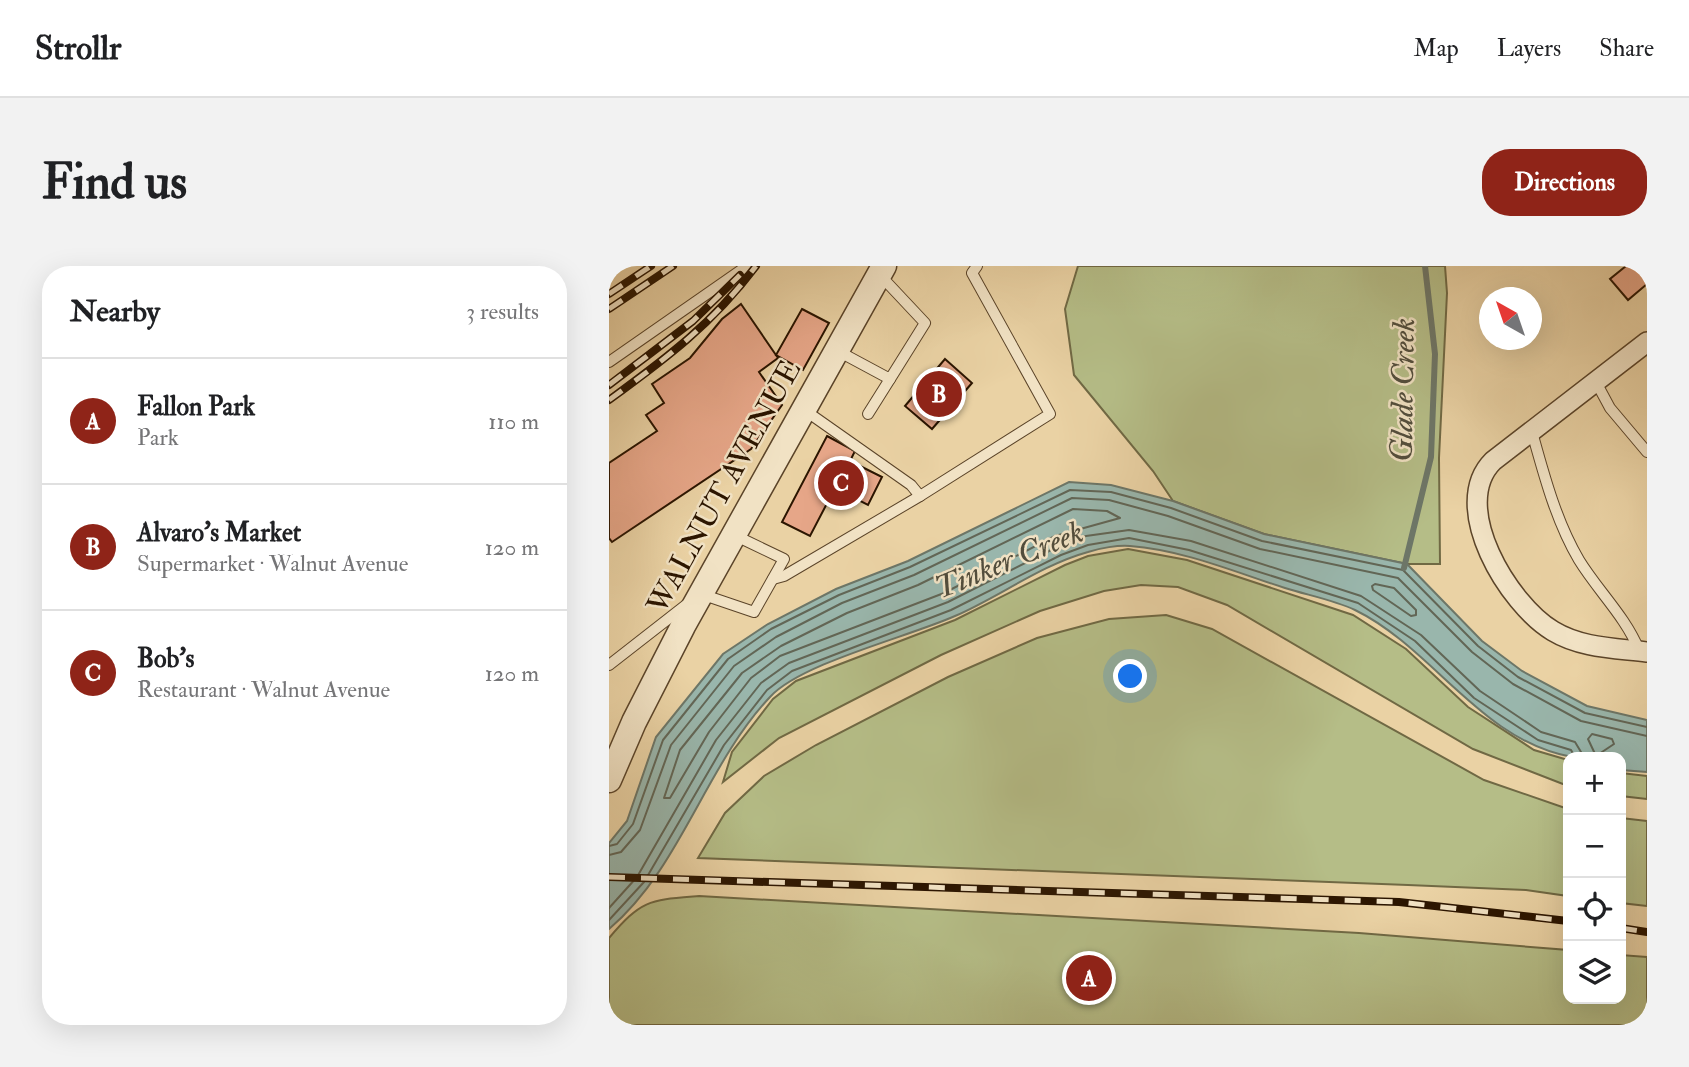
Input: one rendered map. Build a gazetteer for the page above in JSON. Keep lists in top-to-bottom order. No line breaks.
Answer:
{"streets":{"street":["WALNUT AVENUE"]},"water":["Glade Creek","Tinker Creek"],"north":"top left","page":{"header":"Strollr","nav":["Map","Layers","Share"],"buttons":"Directions","title":"Find us","heading":["Nearby","3 results"],"list":[{"mark":"A","name":"Fallon Park","note":"Park","value":"110 m"},{"mark":"B","name":"Alvaro's Market","note":"Supermarket · Walnut Avenue","value":"120 m"},{"mark":"C","name":"Bob's","note":"Restaurant · Walnut Avenue","value":"120 m"}],"pins":["B","C","A"],"map_buttons":["+","−"]}}
